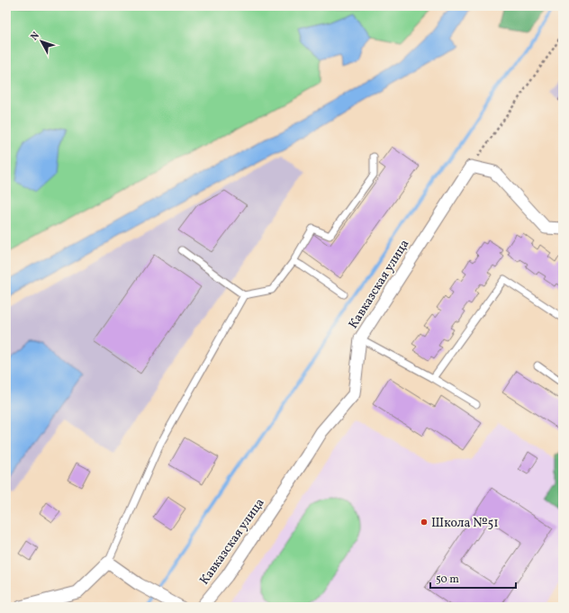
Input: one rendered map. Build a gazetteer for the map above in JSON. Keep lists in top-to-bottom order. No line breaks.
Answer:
{"streets":{"street":["Кавказская улица"]},"places":["Школа №51"],"scale_bar":"50 m","north":"top left"}
